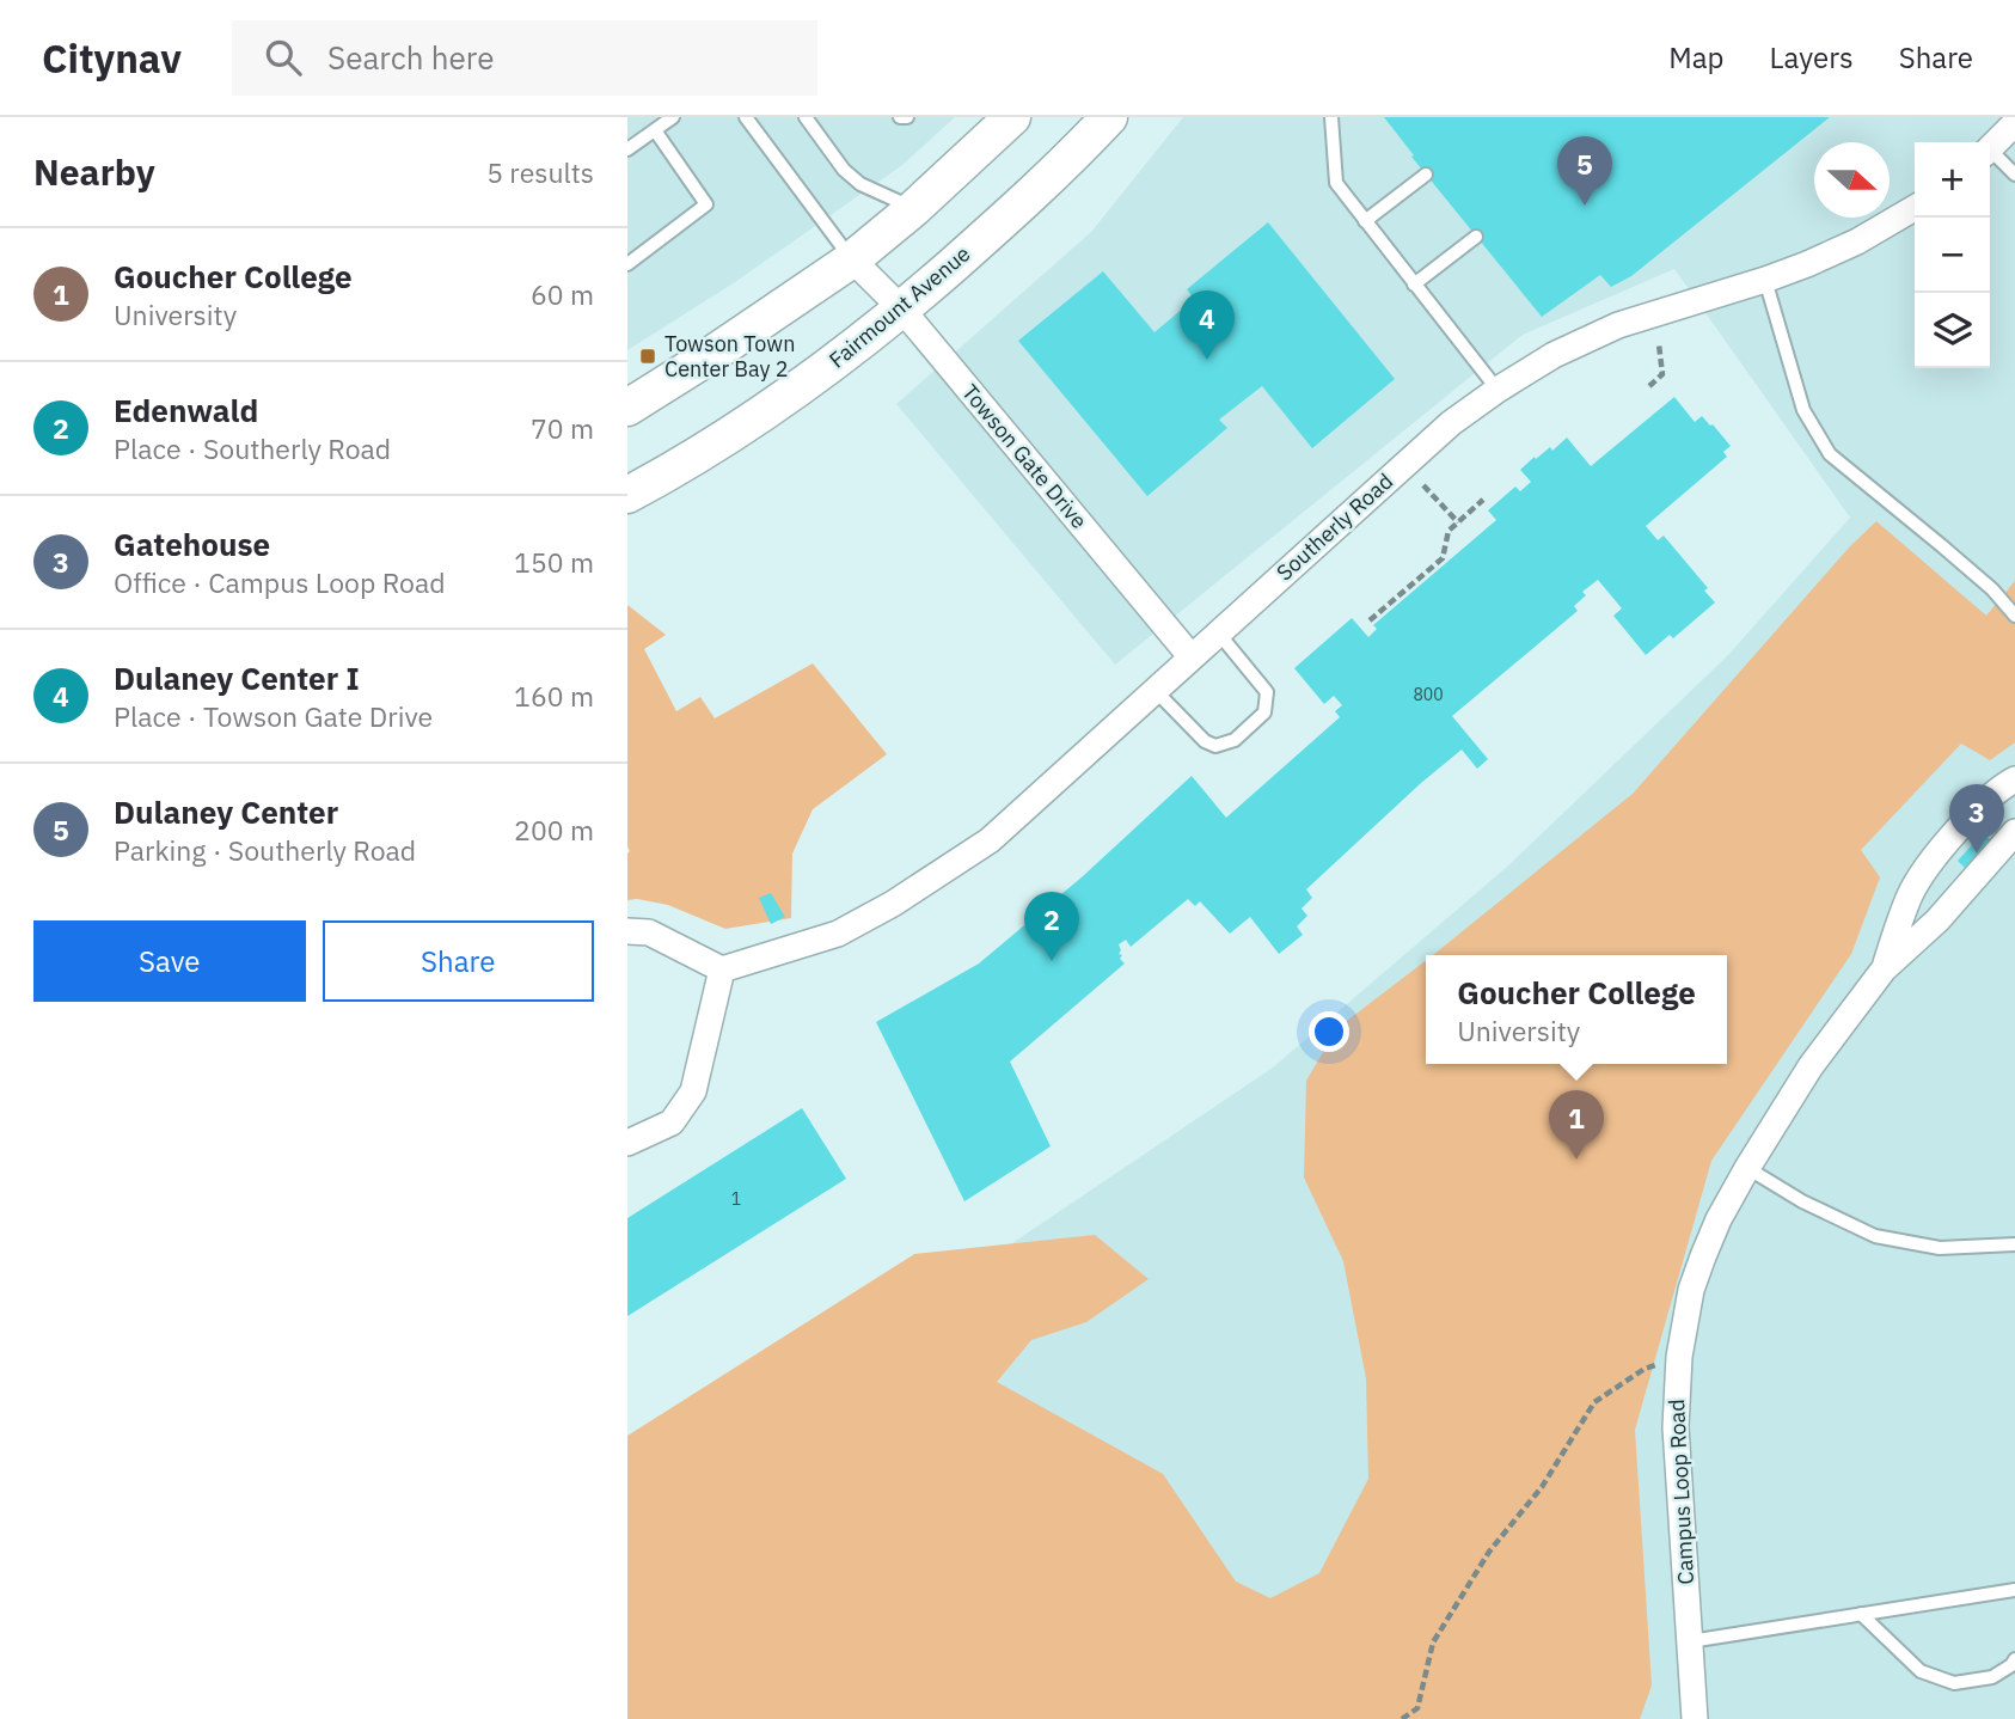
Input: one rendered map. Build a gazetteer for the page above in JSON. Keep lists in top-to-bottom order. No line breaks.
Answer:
{"streets":{"main road":["Fairmount Avenue"],"street":["Towson Gate Drive","Southerly Road","Campus Loop Road"]},"crossings":[["Fairmount Avenue","Towson Gate Drive"],["Towson Gate Drive","Southerly Road"]],"places":{"transit":["Towson Town Center Bay 2"]},"house_numbers":["800","1"],"north":"right","page":{"header":"Citynav","search":"Search here","nav":["Map","Layers","Share"],"heading":["Nearby","5 results"],"pins":["5","4","3","2","1"],"map_buttons":["+","−"],"list":[{"mark":"1","name":"Goucher College","note":"University","value":"60 m"},{"mark":"2","name":"Edenwald","note":"Place · Southerly Road","value":"70 m"},{"mark":"3","name":"Gatehouse","note":"Office · Campus Loop Road","value":"150 m"},{"mark":"4","name":"Dulaney Center I","note":"Place · Towson Gate Drive","value":"160 m"},{"mark":"5","name":"Dulaney Center","note":"Parking · Southerly Road","value":"200 m"}],"buttons":["Save","Share"],"popup":["Goucher College","University"]}}
